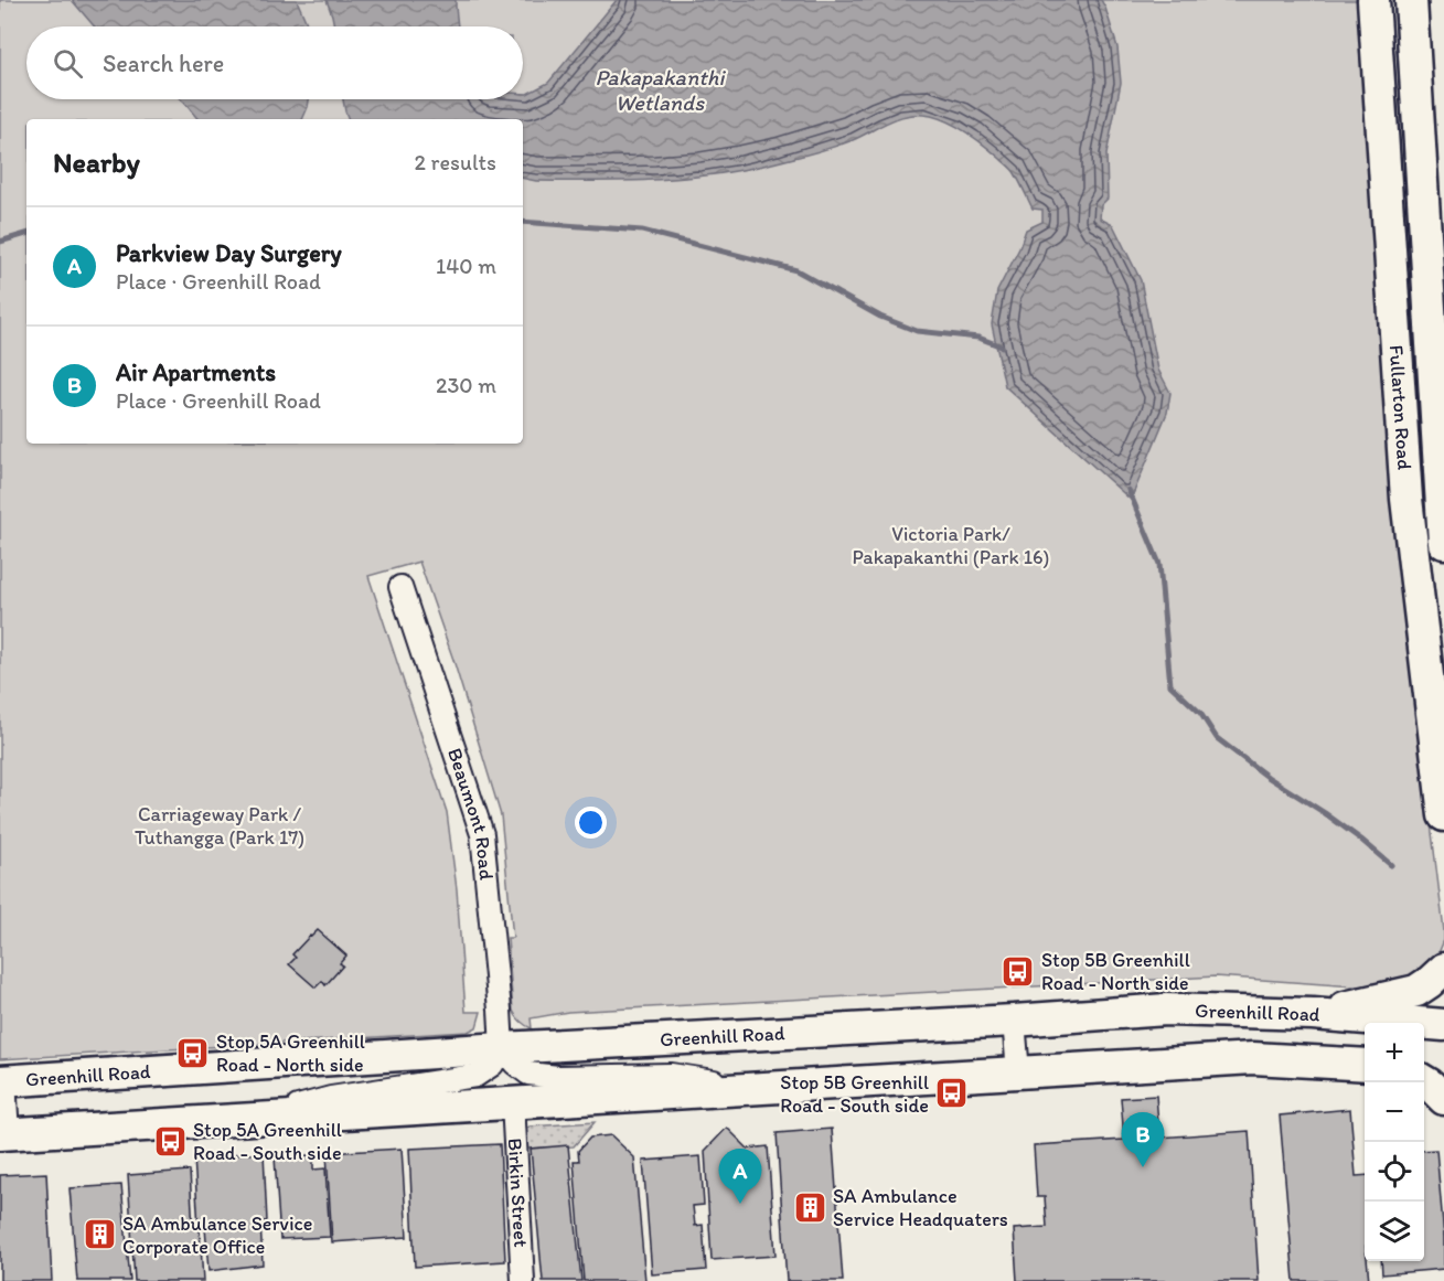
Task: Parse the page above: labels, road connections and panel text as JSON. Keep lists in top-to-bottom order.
{
  "streets": {
    "highway": ["Fullarton Road", "Greenhill Road"],
    "street": ["Beaumont Road", "Birkin Street"]
  },
  "crossings": [
    ["Beaumont Road", "Greenhill Road"]
  ],
  "water": ["Pakapakanthi Wetlands"],
  "parks": ["Victoria Park/ Pakapakanthi (Park 16)", "Carriageway Park / Tuthangga (Park 17)"],
  "places": {
    "bus stop": [
      "Stop 5B Greenhill Road - North side",
      "Stop 5A Greenhill Road - North side",
      "Stop 5B Greenhill Road - South side",
      "Stop 5A Greenhill Road - South side"
    ],
    "building": ["SA Ambulance Service Headquaters", "SA Ambulance Service Corporate Office"]
  },
  "page": {
    "search": "Search here",
    "heading": ["Nearby", "2 results"],
    "list": [
      {
        "mark": "A",
        "name": "Parkview Day Surgery",
        "note": "Place · Greenhill Road",
        "value": "140 m"
      },
      {
        "mark": "B",
        "name": "Air Apartments",
        "note": "Place · Greenhill Road",
        "value": "230 m"
      }
    ],
    "map_buttons": ["+", "−"],
    "pins": ["B", "A"]
  }
}
